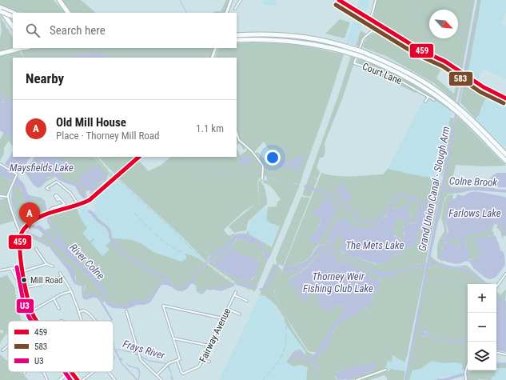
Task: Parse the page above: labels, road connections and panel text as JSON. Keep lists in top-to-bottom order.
{
  "streets": {
    "street": ["Court Lane", "Fairway Avenue"]
  },
  "water": [
    "Maysfields Lake",
    "Colne Brook",
    "Grand Union Canal - Slough Arm",
    "Farlows Lake",
    "The Mets Lake",
    "River Colne",
    "Thorney Weir Fishing Club Lake",
    "Frays River"
  ],
  "places": ["Mill Road"],
  "lines": ["transit line 459", "transit line 583", "transit line U3"],
  "legend": ["459", "583", "U3"],
  "north": "bottom right",
  "page": {
    "search": "Search here",
    "heading": "Nearby",
    "list": [
      {
        "mark": "A",
        "name": "Old Mill House",
        "note": "Place · Thorney Mill Road",
        "value": "1.1 km"
      }
    ],
    "pins": "A",
    "map_buttons": ["+", "−"]
  }
}
